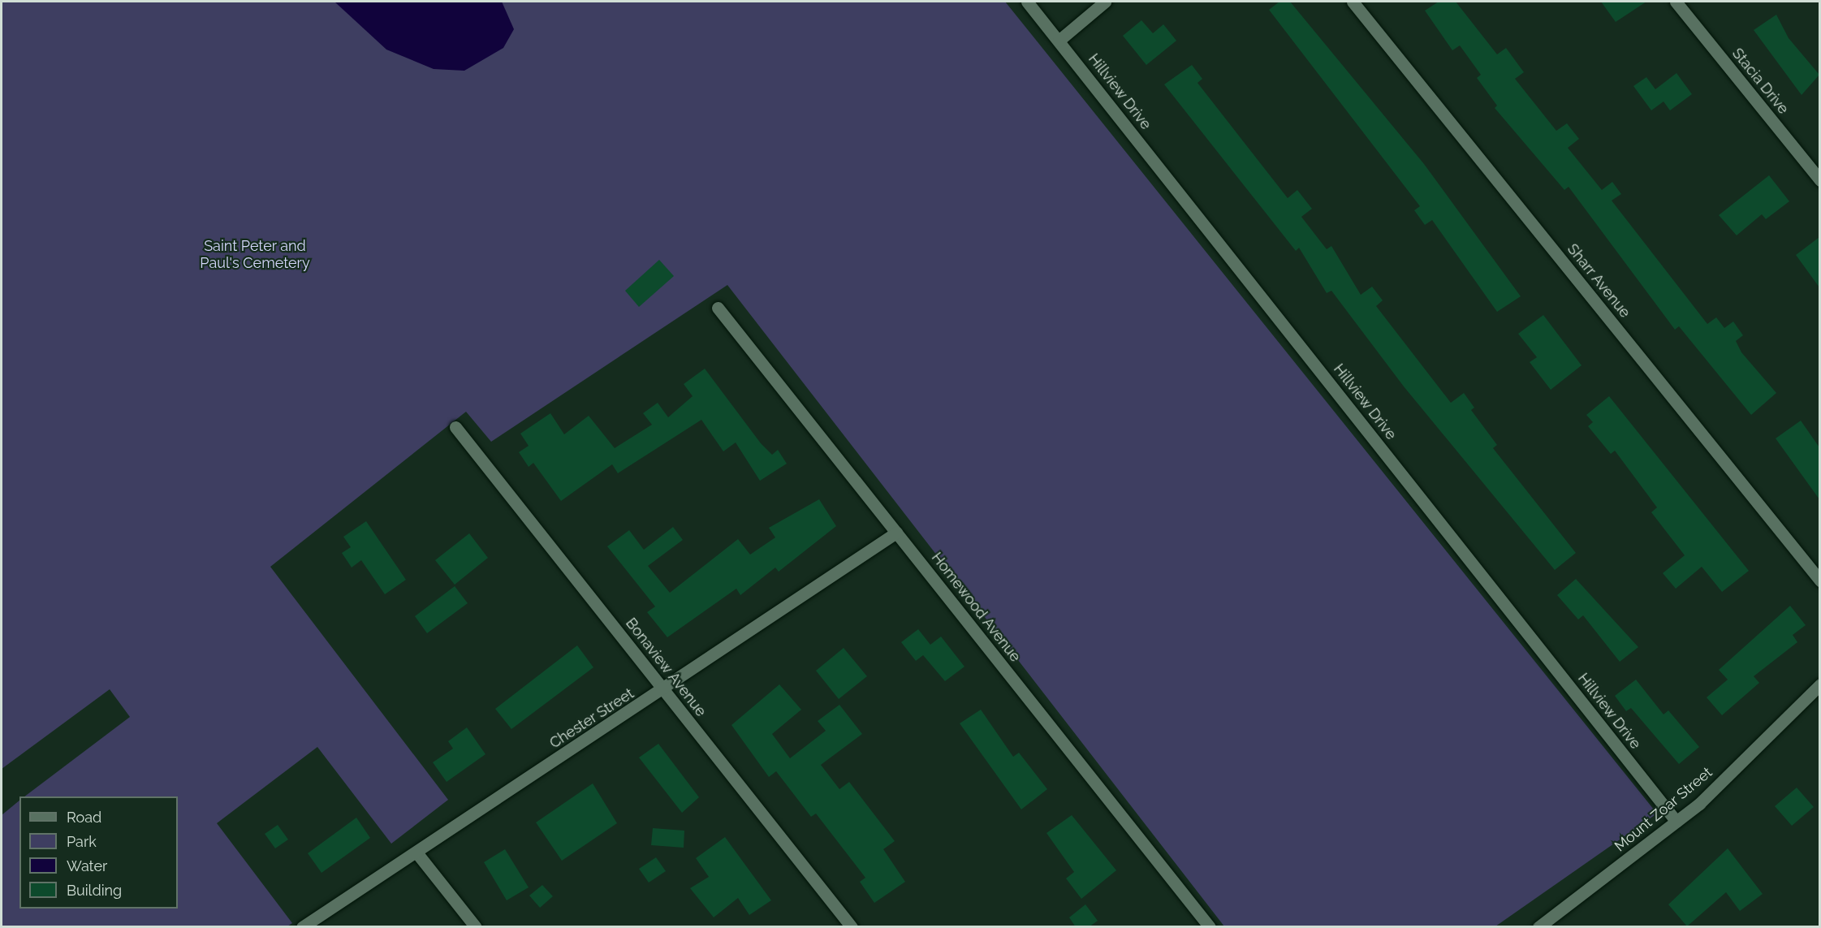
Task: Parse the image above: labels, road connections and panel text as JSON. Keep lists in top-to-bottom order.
{
  "streets": {
    "street": [
      "Stacia Drive",
      "Hillview Drive",
      "Sharr Avenue",
      "Homewood Avenue",
      "Bonaview Avenue",
      "Chester Street",
      "Mount Zoar Street"
    ]
  },
  "crossings": [
    ["Hillview Drive", "Mount Zoar Street"],
    ["Homewood Avenue", "Chester Street"],
    ["Bonaview Avenue", "Chester Street"]
  ],
  "parks": ["Saint Peter and Paul's Cemetery"],
  "legend": [
    "Road",
    "Park",
    "Water",
    "Building"
  ]
}
